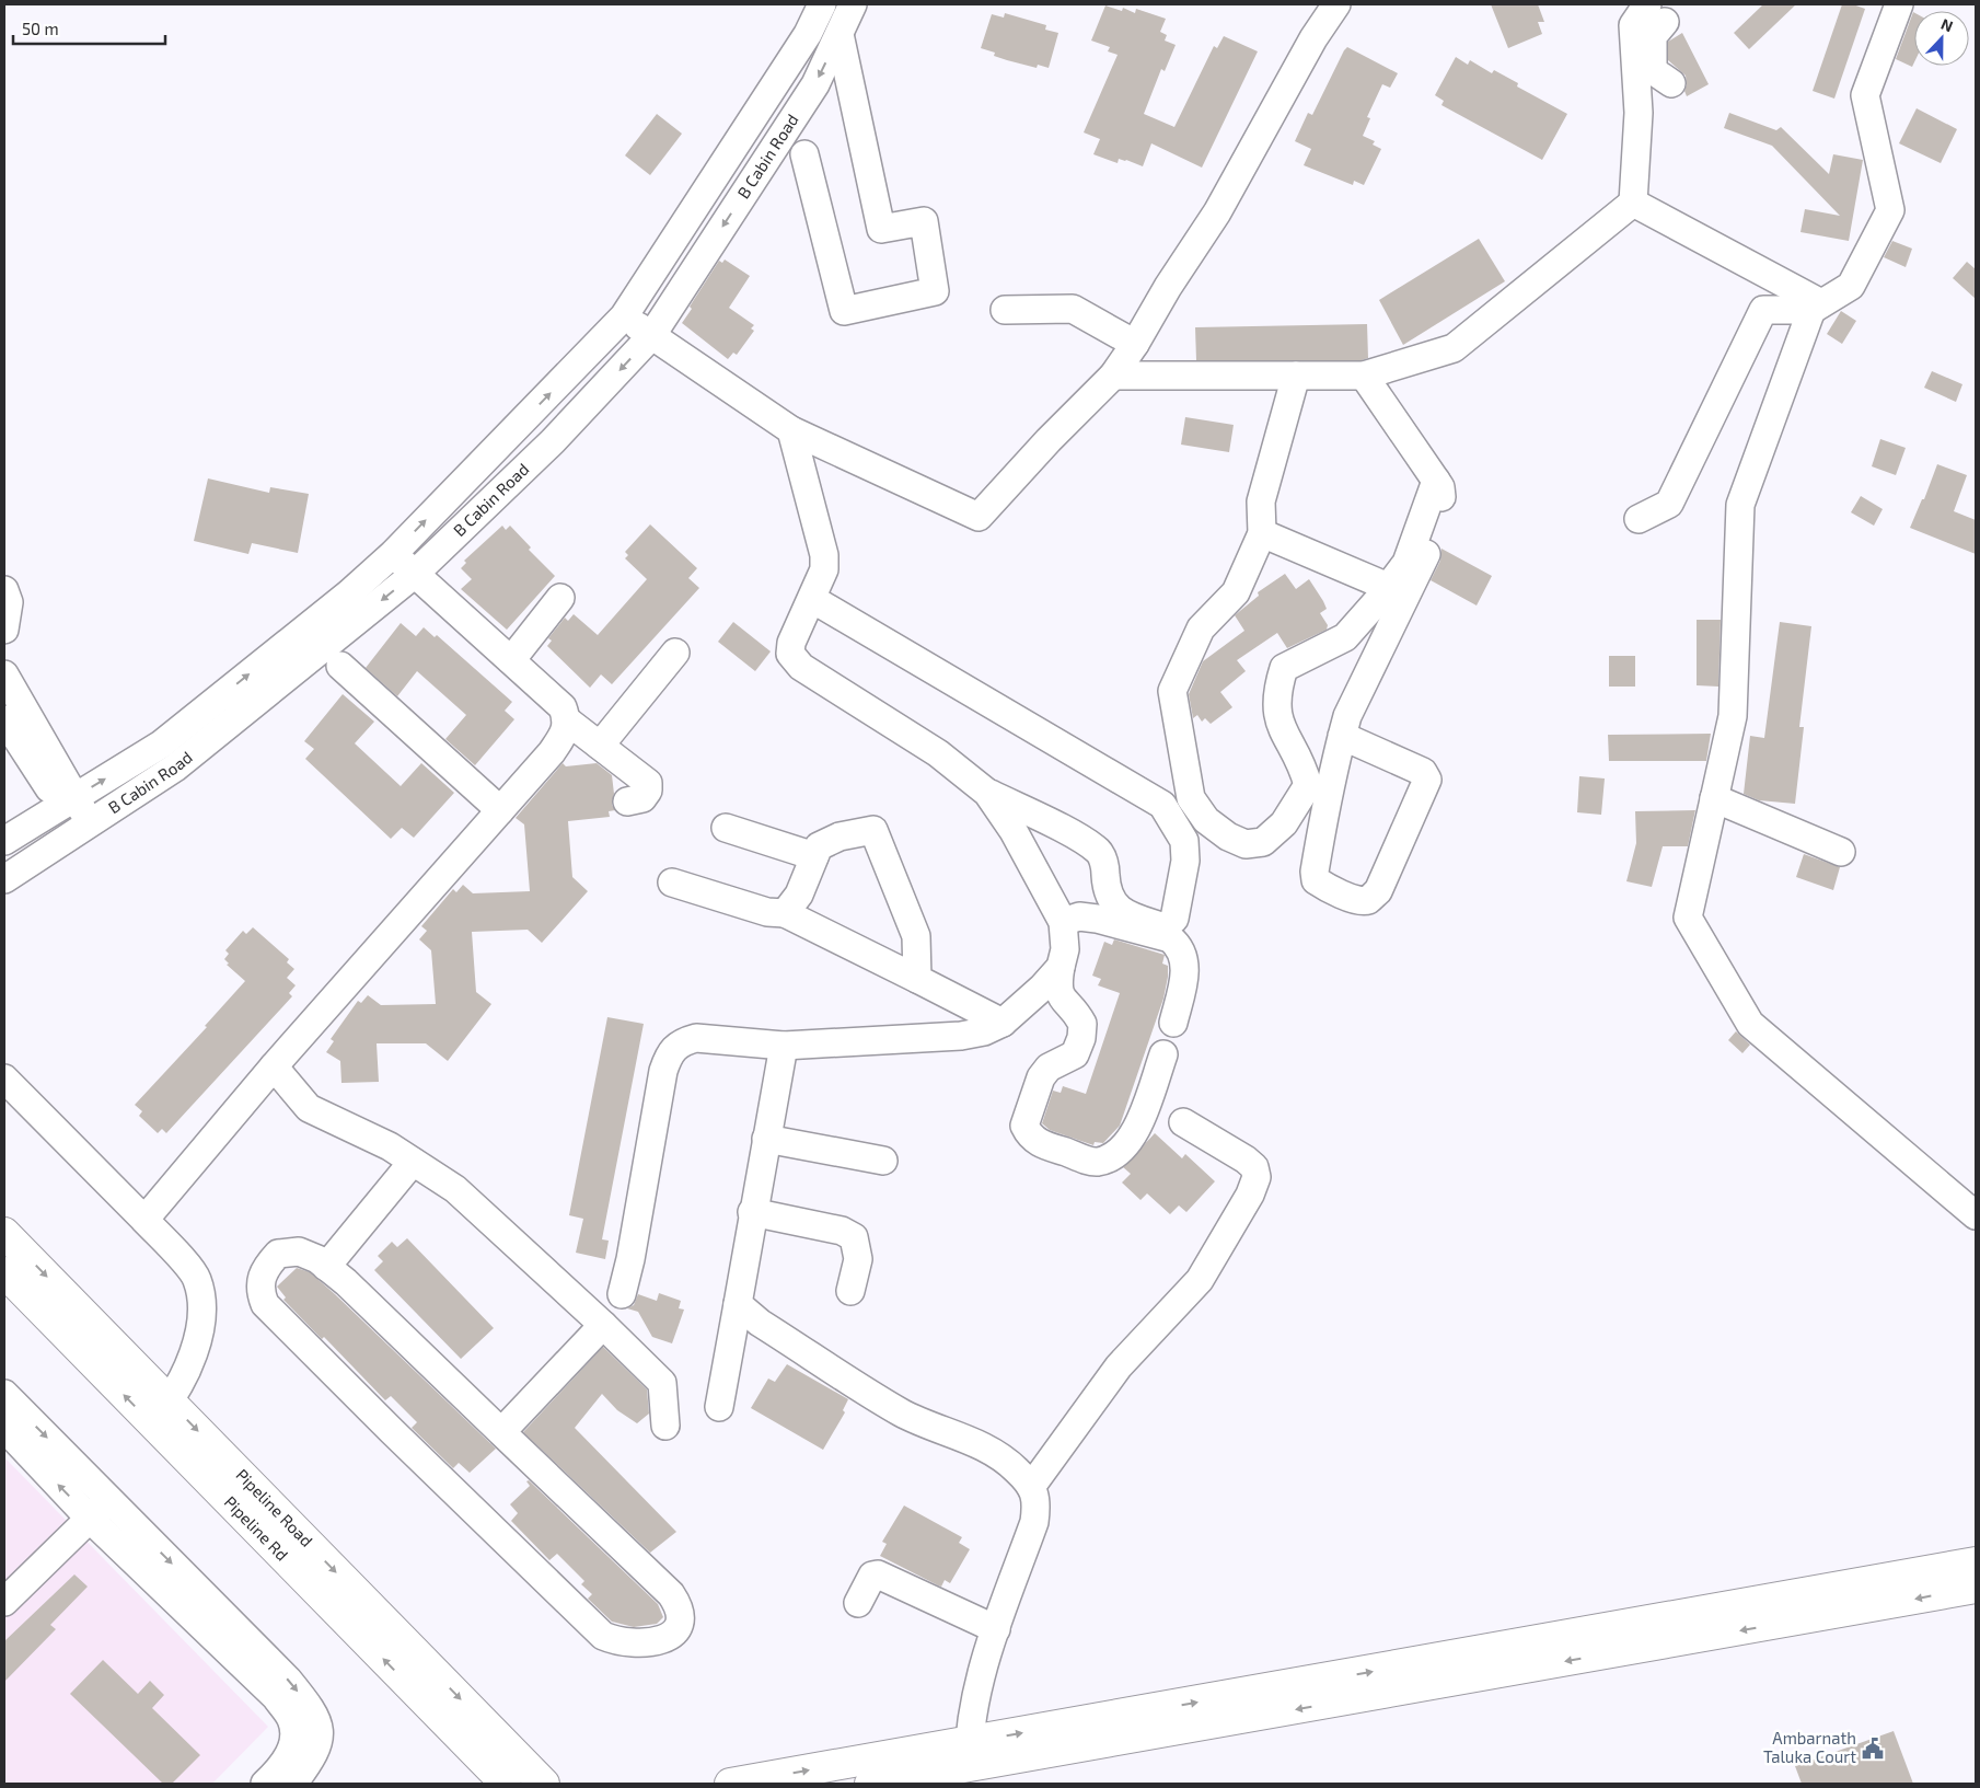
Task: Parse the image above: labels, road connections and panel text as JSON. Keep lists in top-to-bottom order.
{
  "streets": {
    "main road": ["Pipeline Road", "Pipeline Rd"],
    "street": ["B Cabin Road"]
  },
  "crossings": [
    ["Pipeline Road", "Pipeline Rd"]
  ],
  "one_way": ["Pipeline Road", "Pipeline Rd"],
  "places": {
    "public building": ["Ambarnath Taluka Court"]
  },
  "scale_bar": "50 m",
  "north": "top"
}
